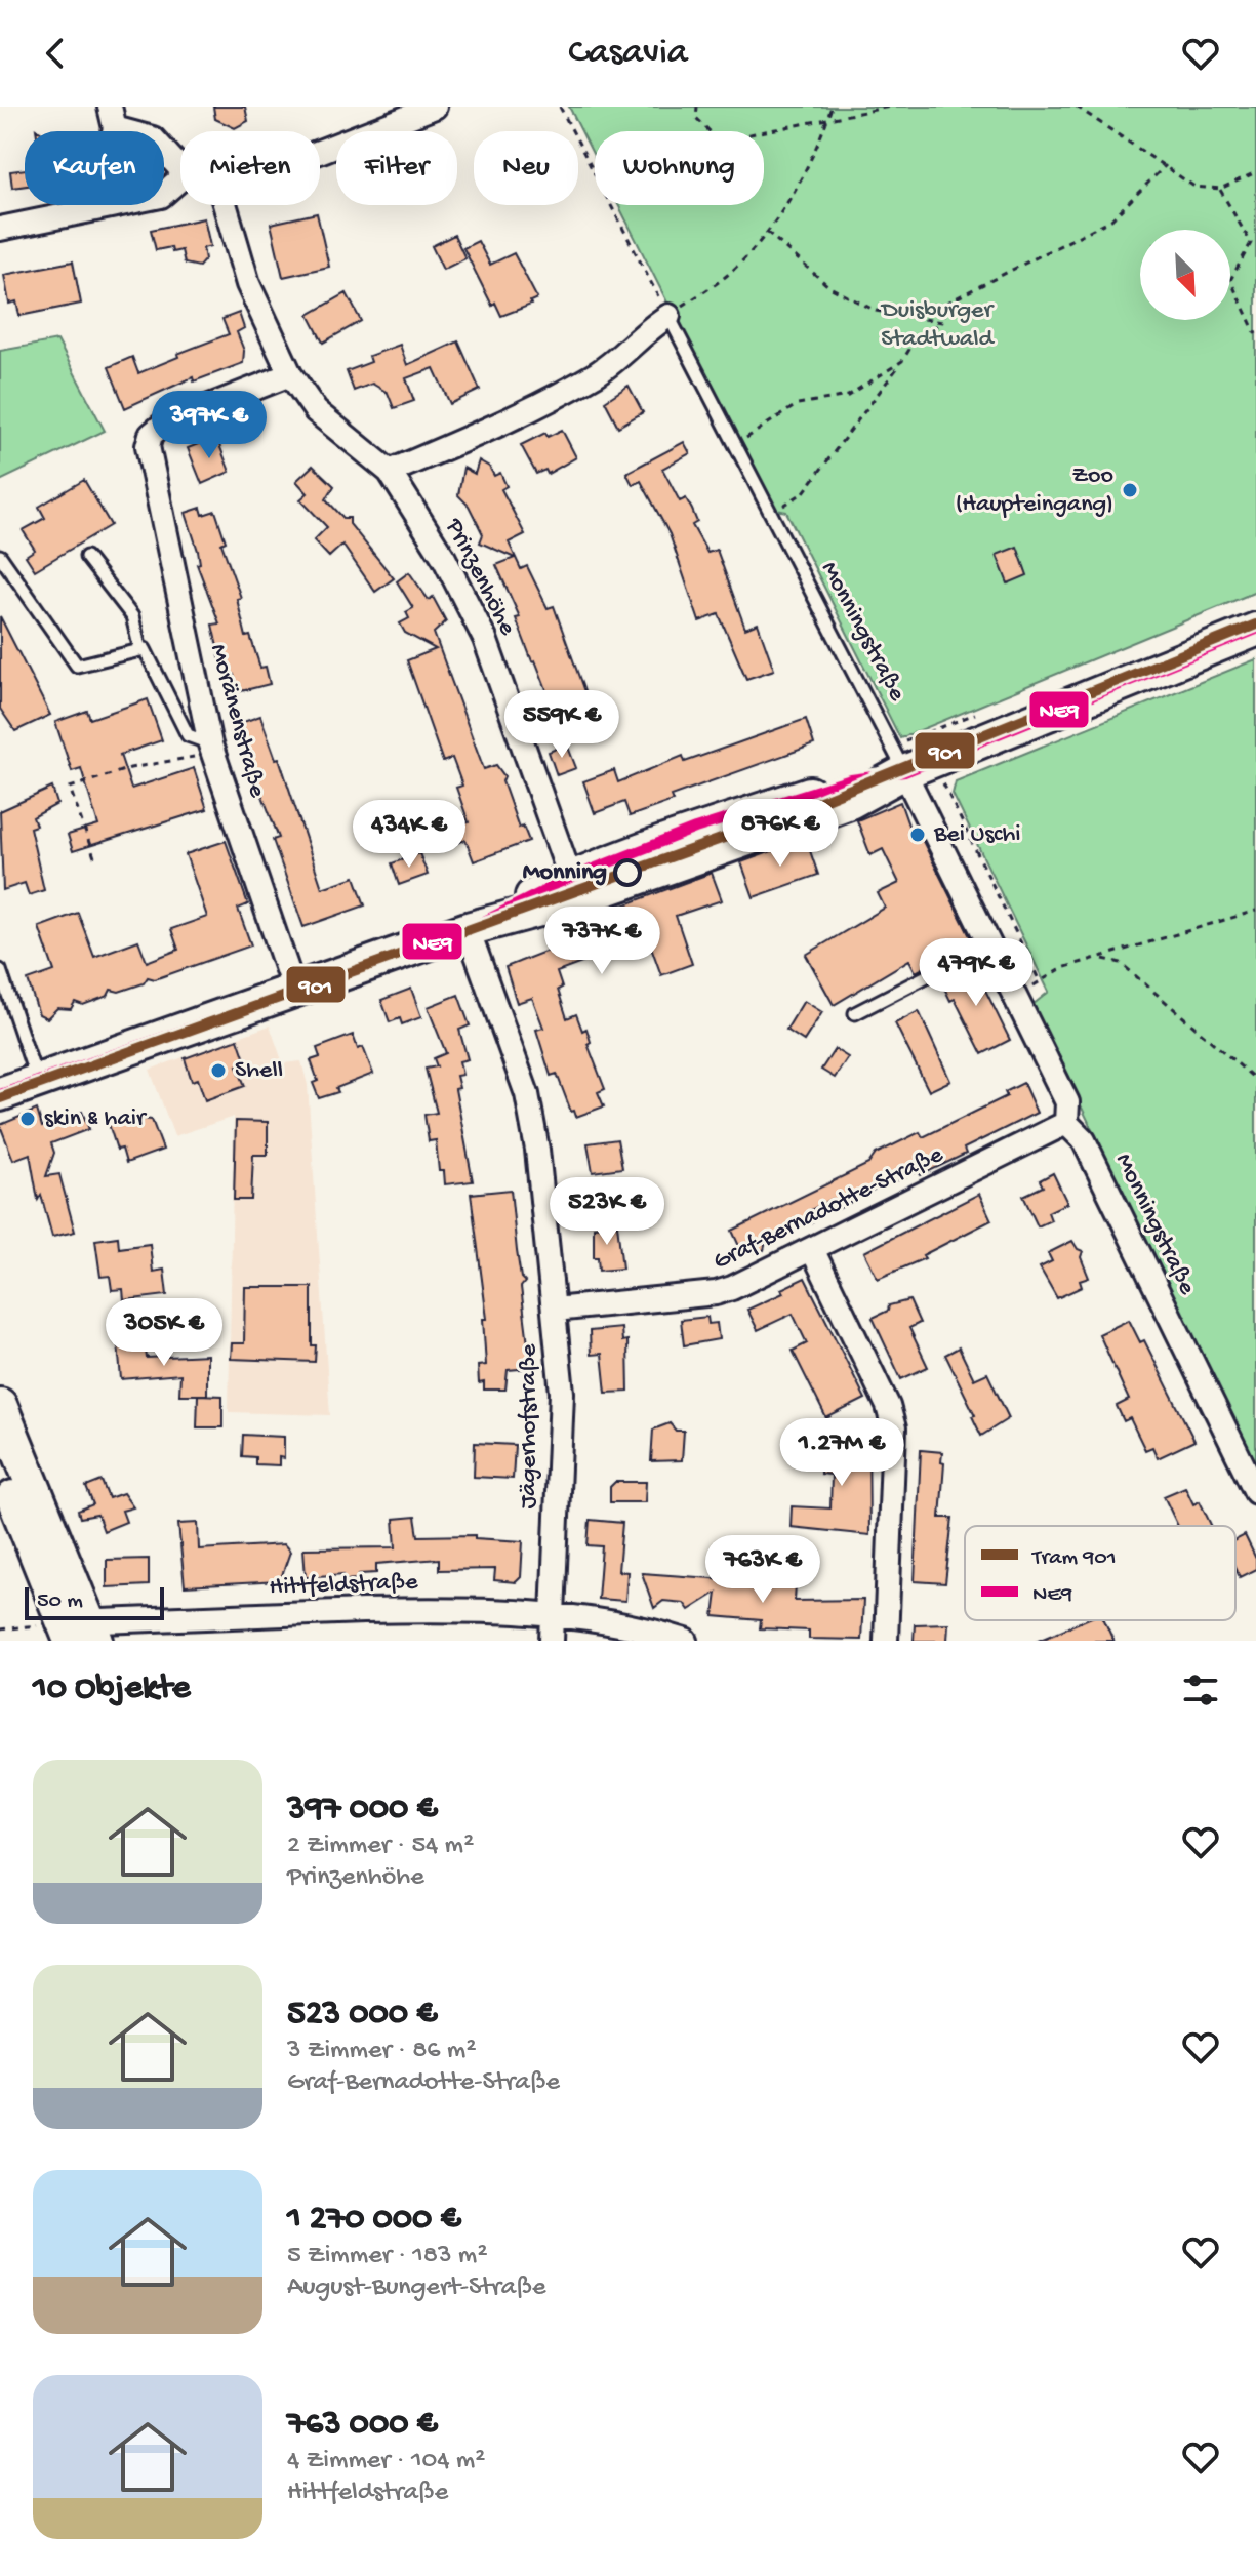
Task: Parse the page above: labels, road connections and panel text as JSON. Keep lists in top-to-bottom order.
{
  "streets": {
    "street": [
      "Prinzenhöhe",
      "Monningstraße",
      "Moränenstraße",
      "Graf-Bernadotte-Straße",
      "Jägerhofstraße",
      "Hittfeldstraße"
    ]
  },
  "crossings": [
    ["Prinzenhöhe", "Moränenstraße"],
    ["Monningstraße", "Graf-Bernadotte-Straße"],
    ["Graf-Bernadotte-Straße", "Jägerhofstraße"],
    ["Jägerhofstraße", "Hittfeldstraße"]
  ],
  "parks": ["Duisburger Stadtwald"],
  "places": [
    "Zoo (Haupteingang)",
    "Bei Uschi",
    "Monning",
    "Shell",
    "skin & hair"
  ],
  "lines": ["tram line 901", "transit line NE9"],
  "legend": ["Tram 901", "NE9"],
  "scale_bar": "50 m",
  "north": "bottom right",
  "page": {
    "header": "Casavia",
    "chip": [
      "Kaufen",
      "Mieten",
      "Filter",
      "Neu",
      "Wohnung"
    ],
    "price": [
      "397K €",
      "559K €",
      "876K €",
      "434K €",
      "737K €",
      "479K €",
      "523K €",
      "305K €",
      "1.27M €",
      "763K €"
    ],
    "scale": "50 m",
    "heading": "10 Objekte",
    "list": [
      {
        "name": "397 000 €",
        "note": "2 Zimmer · 54 m² · Prinzenhöhe"
      },
      {
        "name": "523 000 €",
        "note": "3 Zimmer · 86 m² · Graf-Bernadotte-Straße"
      },
      {
        "name": "1 270 000 €",
        "note": "5 Zimmer · 183 m² · August-Bungert-Straße"
      },
      {
        "name": "763 000 €",
        "note": "4 Zimmer · 104 m² · Hittfeldstraße"
      }
    ]
  }
}
